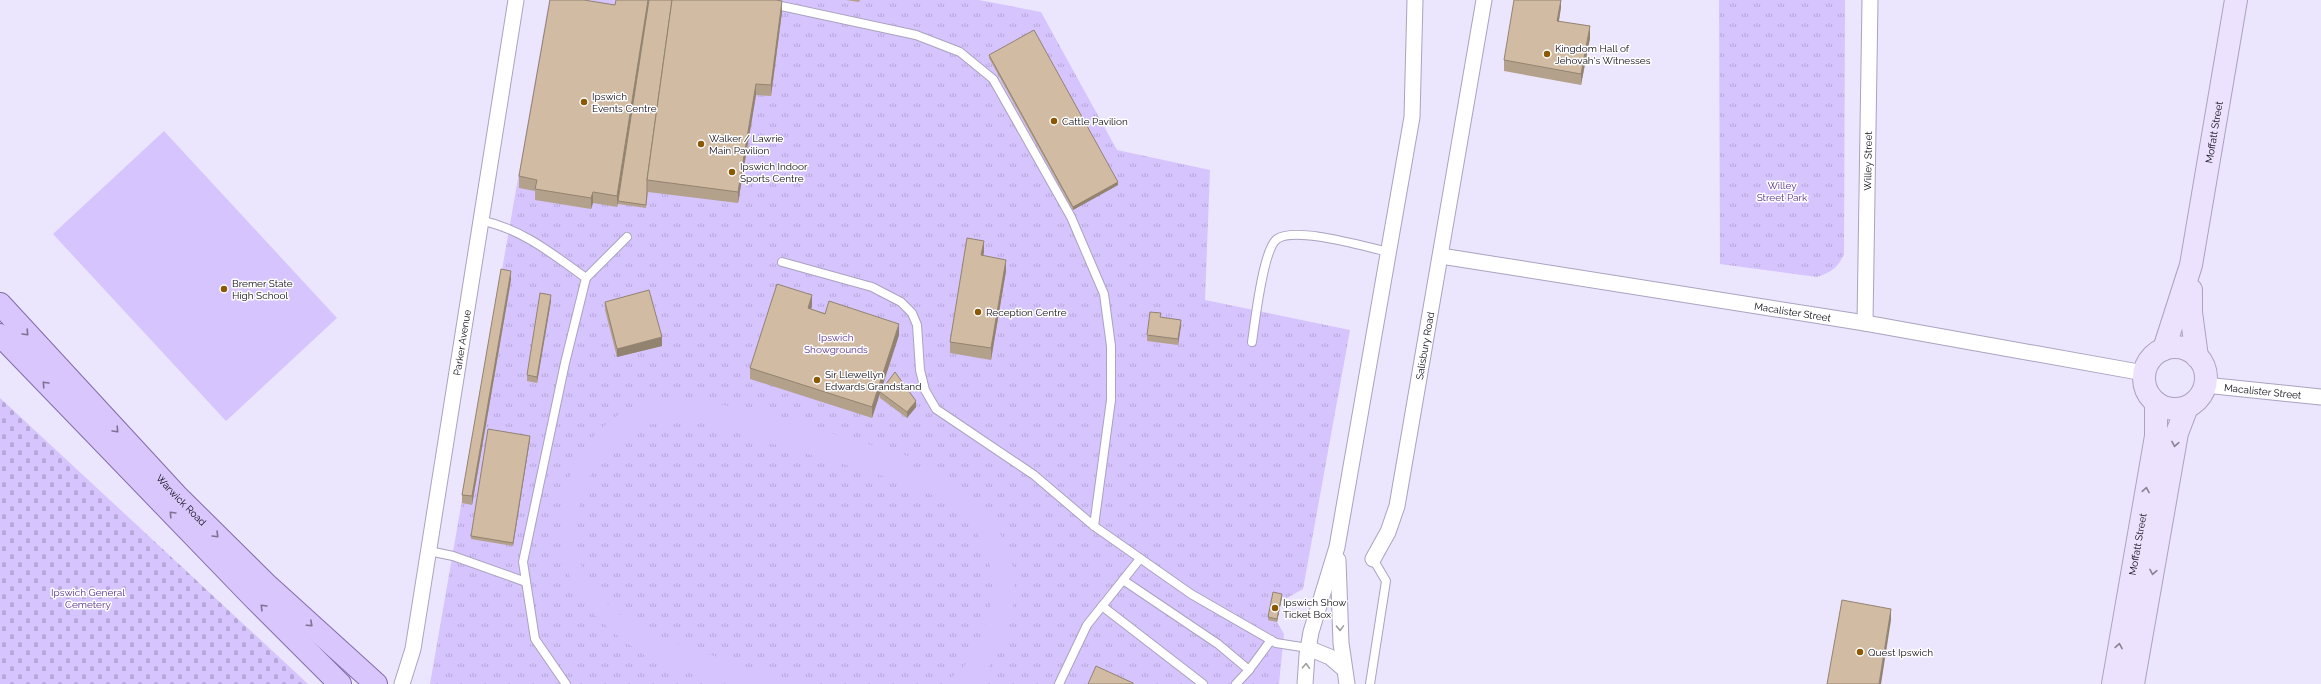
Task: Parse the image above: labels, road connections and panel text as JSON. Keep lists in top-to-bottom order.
{
  "streets": {
    "main road": ["Moffatt Street", "Warwick Road"],
    "street": [
      "Willey Street",
      "Macalister Street",
      "Parker Avenue",
      "Salisbury Road"
    ]
  },
  "crossings": [
    ["Moffatt Street", "Macalister Street"],
    ["Willey Street", "Macalister Street"],
    ["Macalister Street", "Salisbury Road"]
  ],
  "parks": ["Willey Street Park", "Ipswich Showgrounds", "Ipswich General Cemetery"],
  "places": [
    "Kingdom Hall of Jehovah's Witnesses",
    "Ipswich Events Centre",
    "Cattle Pavilion",
    "Walker / Lawrie Main Pavilion",
    "Ipswich Indoor Sports Centre",
    "Bremer State High School",
    "Reception Centre",
    "Sir Llewellyn Edwards Grandstand",
    "Ipswich Show Ticket Box",
    "Quest Ipswich"
  ]
}
